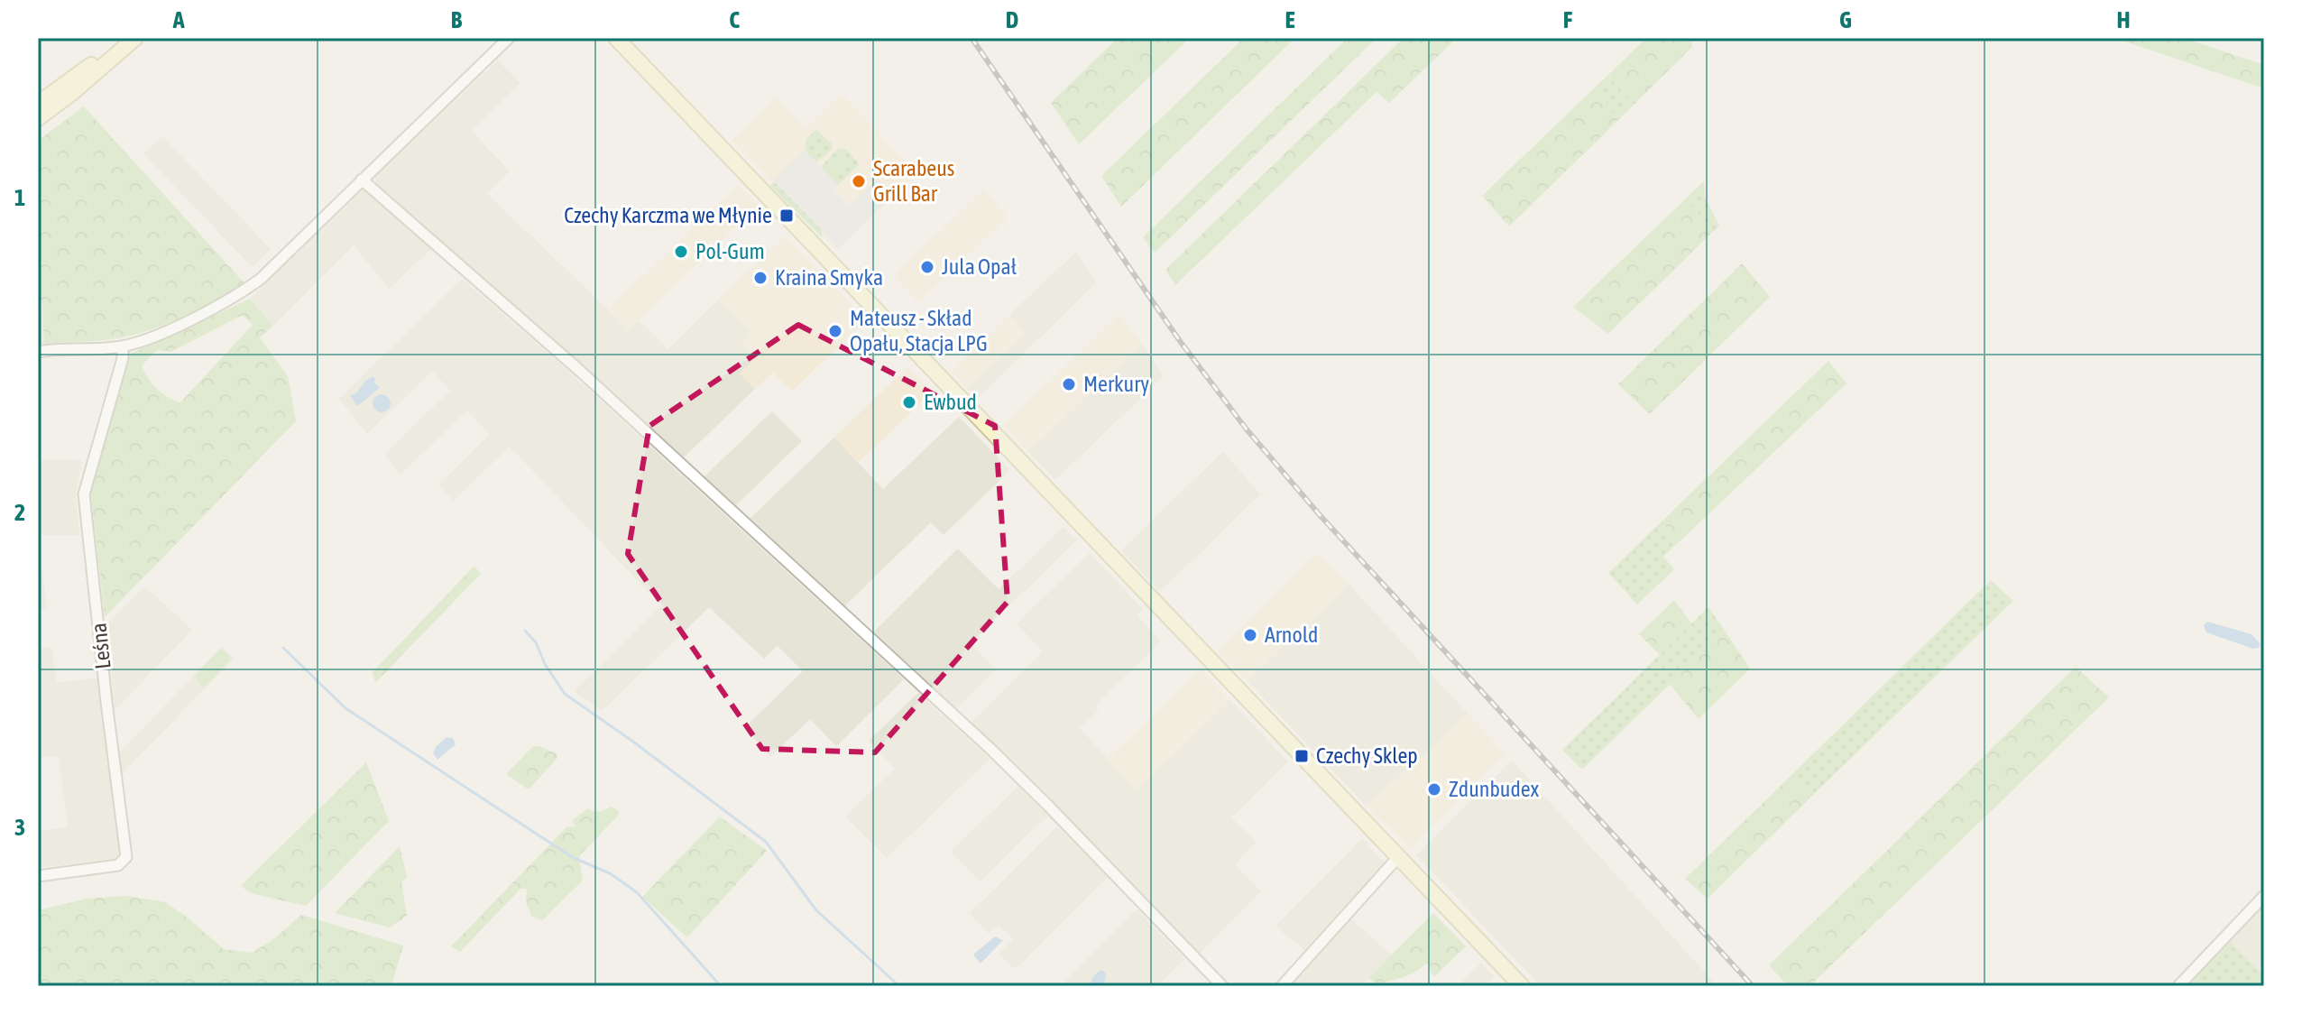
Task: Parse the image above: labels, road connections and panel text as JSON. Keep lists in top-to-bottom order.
{
  "streets": {
    "street": ["Leśna"]
  },
  "places": {
    "other": [
      "Scarabeus Grill Bar",
      "Pol-Gum",
      "Jula Opał",
      "Kraina Smyka",
      "Mateusz - Skład Opału, Stacja LPG",
      "Merkury",
      "Ewbud",
      "Arnold",
      "Zdunbudex"
    ],
    "transit": ["Czechy Karczma we Młynie", "Czechy Sklep"]
  },
  "grid": {
    "columns": [
      "A",
      "B",
      "C",
      "D",
      "E",
      "F",
      "G",
      "H"
    ],
    "rows": ["1", "2", "3"]
  }
}
